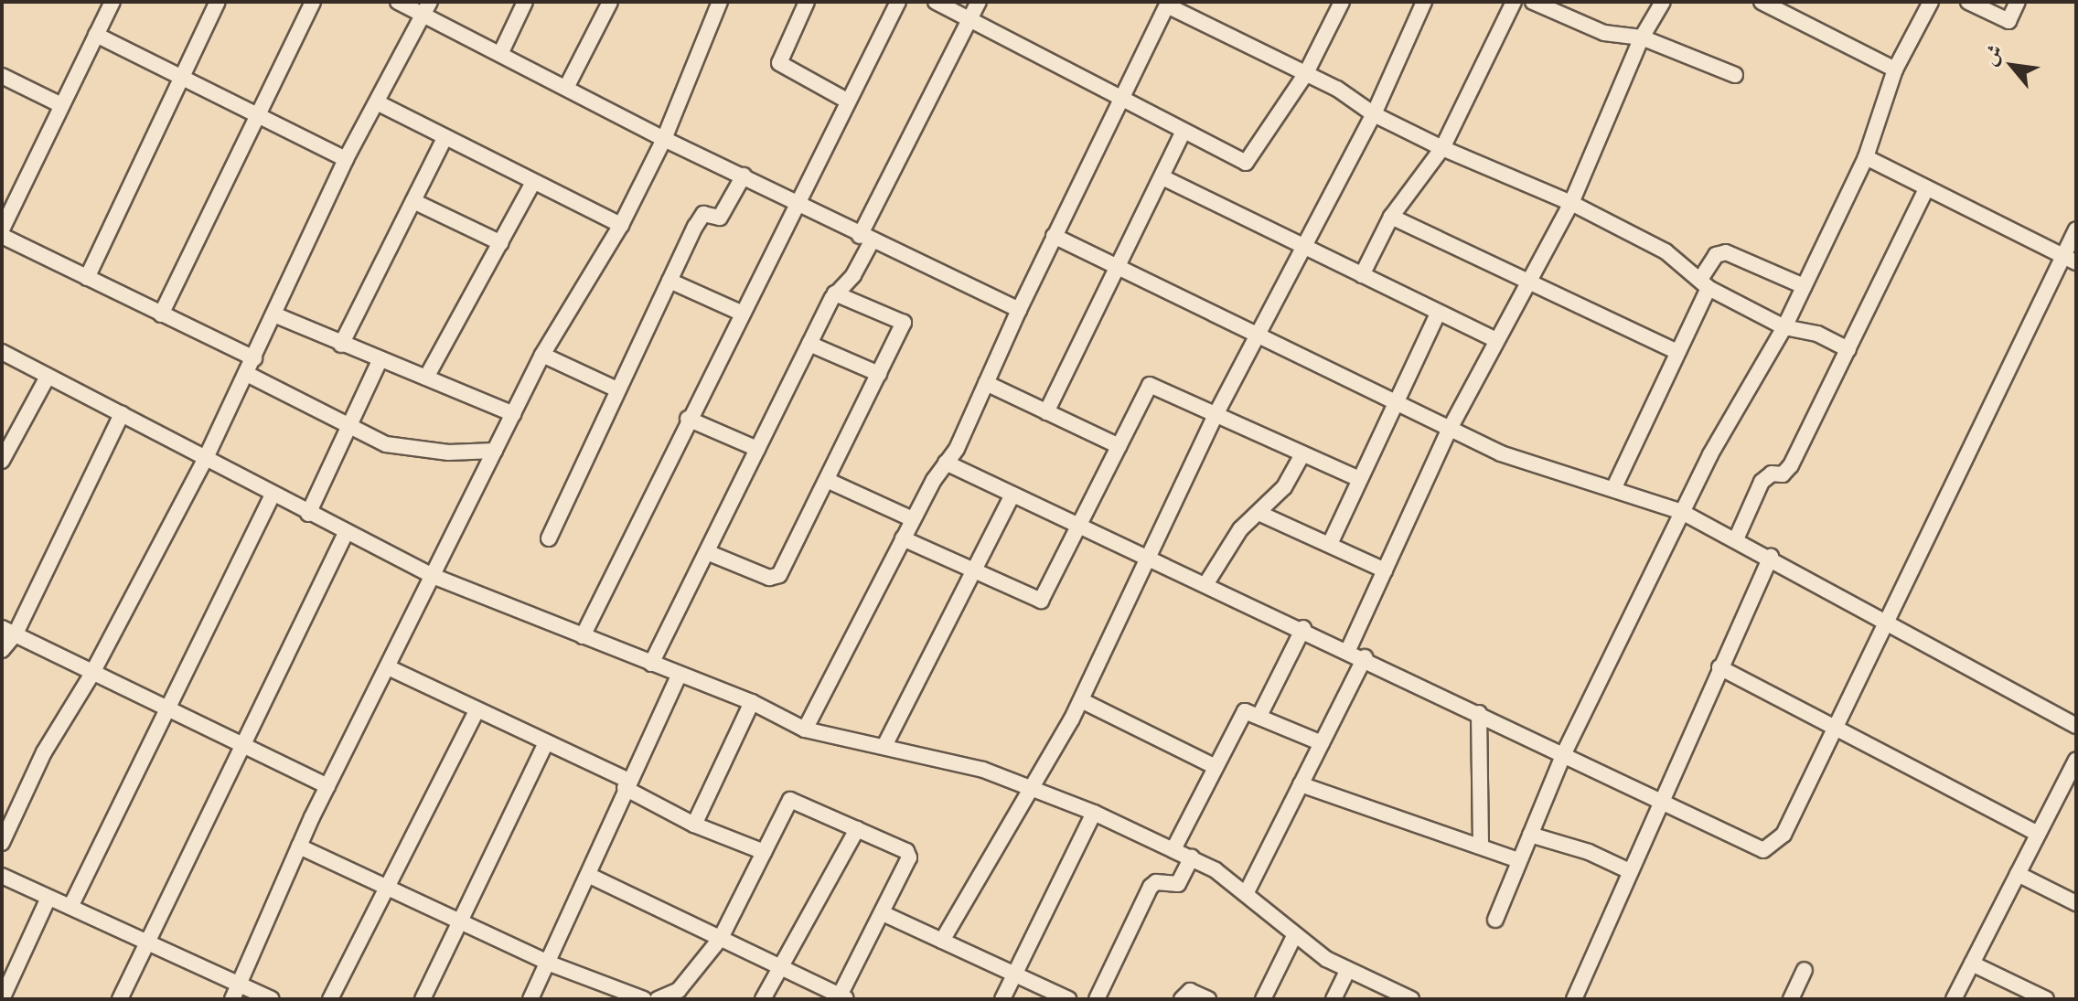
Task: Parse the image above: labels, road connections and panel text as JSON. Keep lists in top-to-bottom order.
{
  "north": "top left"
}
